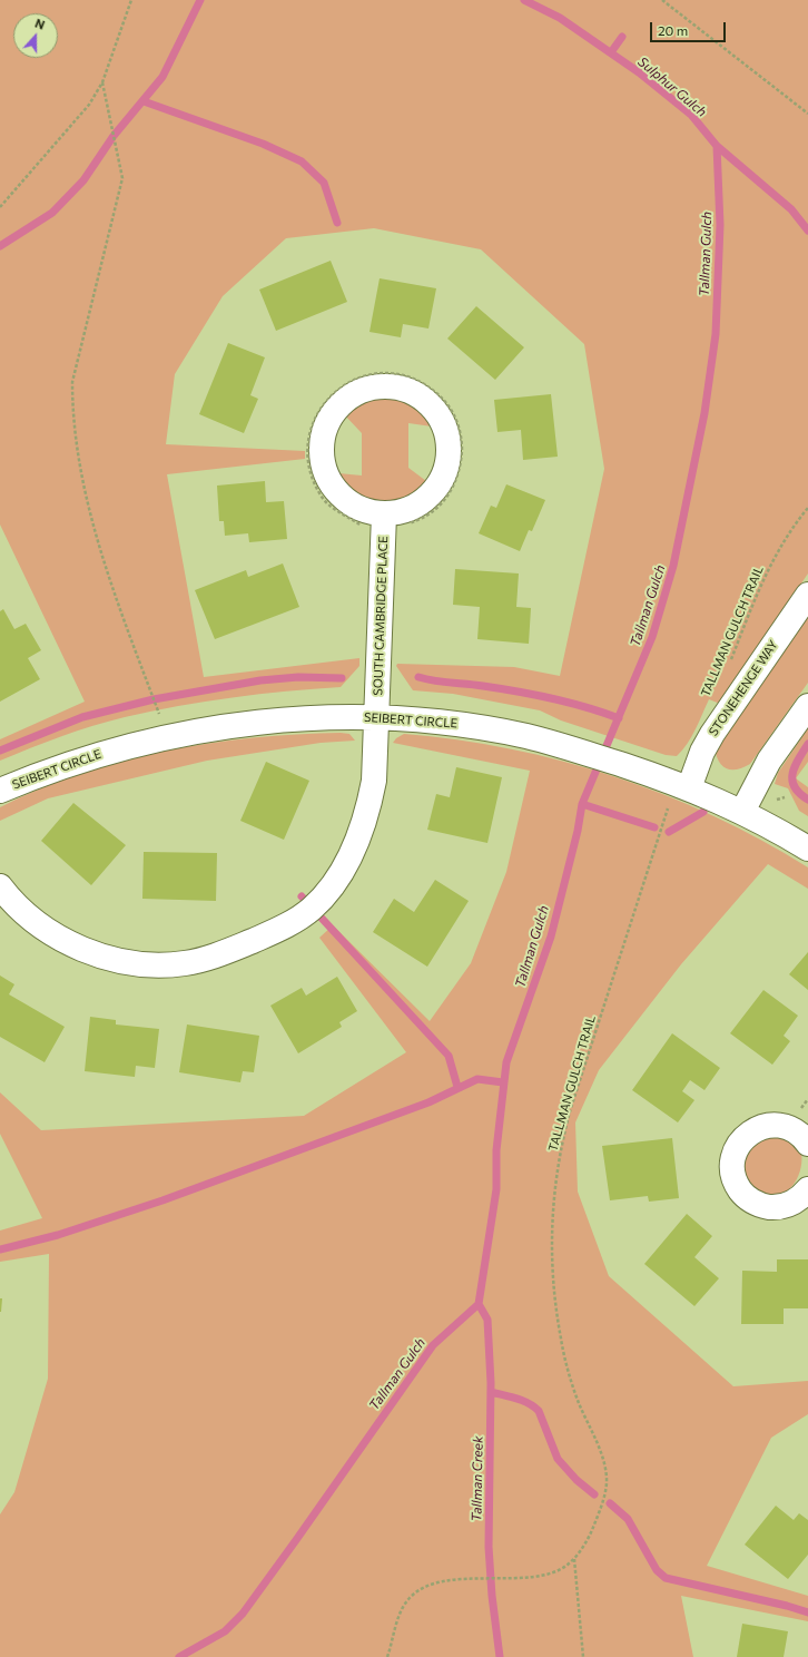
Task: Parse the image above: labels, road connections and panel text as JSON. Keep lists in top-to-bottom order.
{
  "streets": {
    "street": ["SOUTH CAMBRIDGE PLACE", "STONEHENGE WAY", "SEIBERT CIRCLE"],
    "path": ["TALLMAN GULCH TRAIL"]
  },
  "crossings": [
    ["SOUTH CAMBRIDGE PLACE", "SEIBERT CIRCLE"],
    ["STONEHENGE WAY", "SEIBERT CIRCLE"]
  ],
  "water": ["Sulphur Gulch", "Tallman Gulch", "Tallman Creek"],
  "scale_bar": "20 m",
  "north": "top"
}
